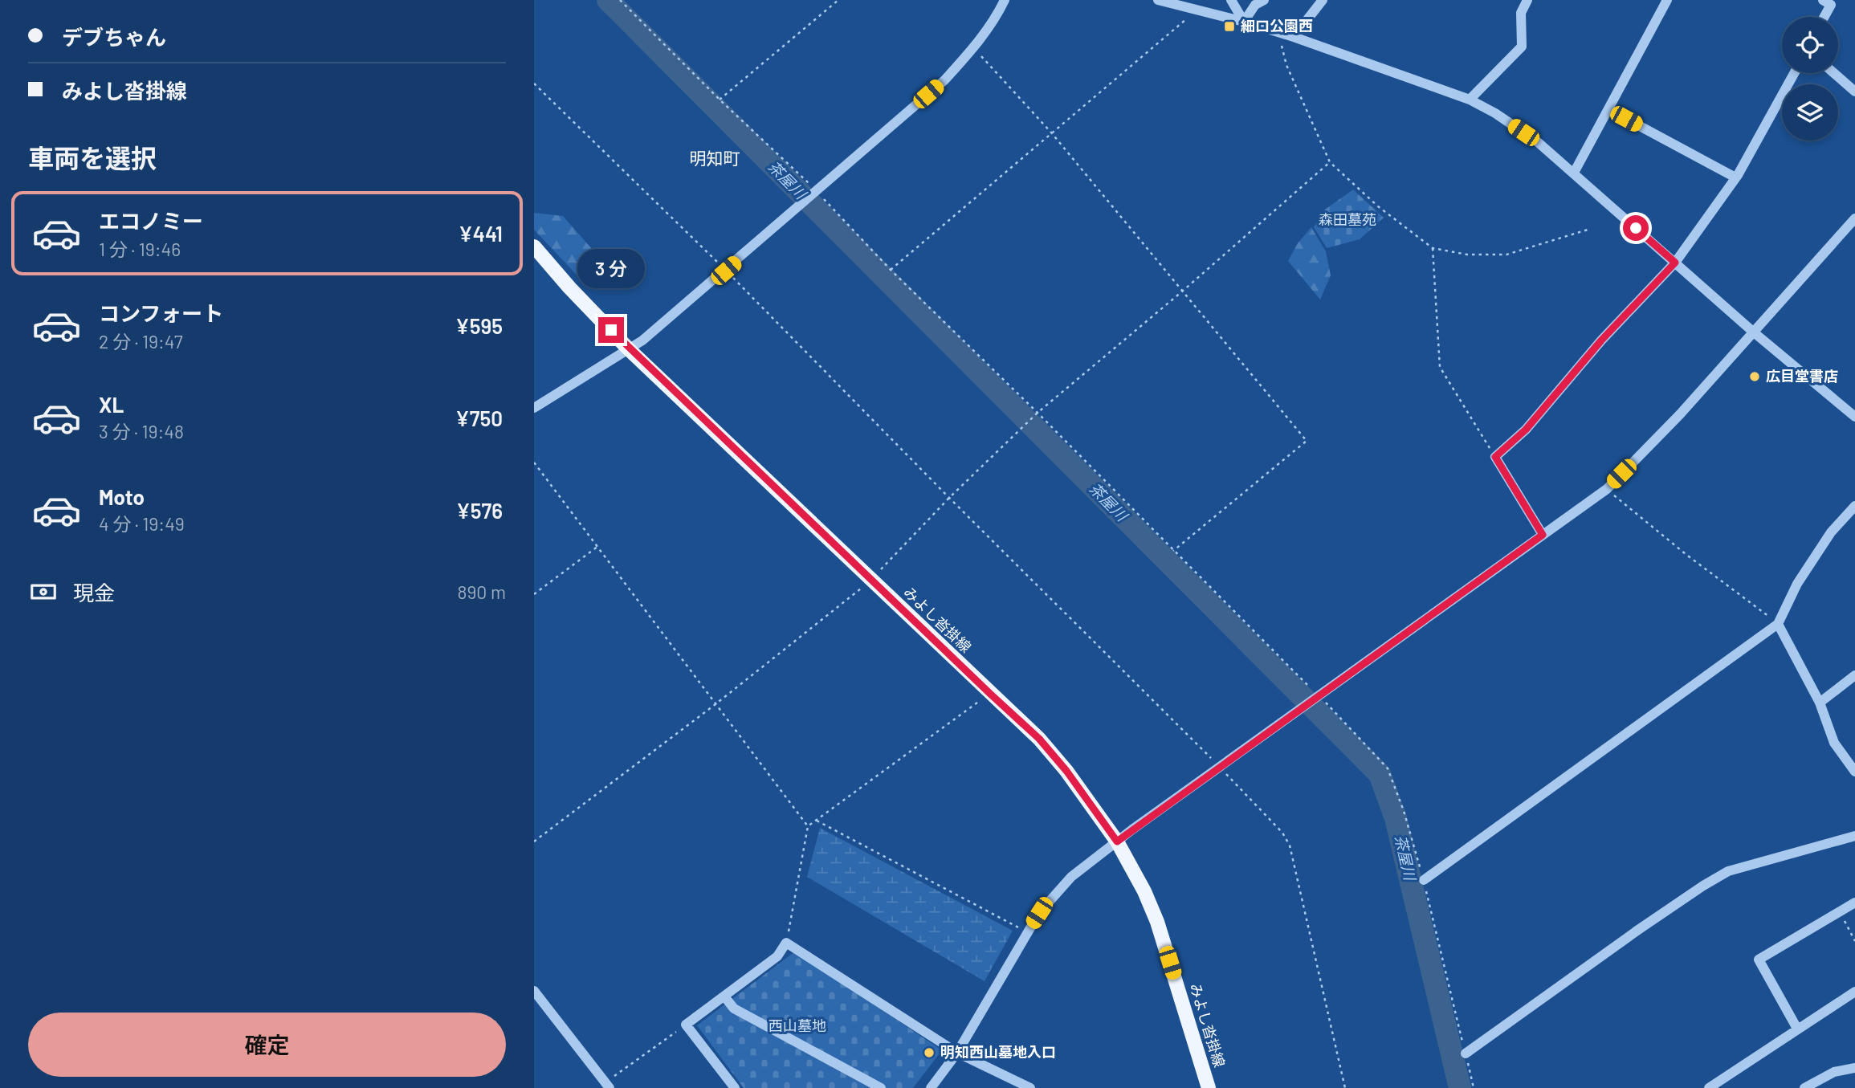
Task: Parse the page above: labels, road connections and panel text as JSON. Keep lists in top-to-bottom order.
{
  "streets": {
    "main road": ["みよし沓掛線"]
  },
  "districts": ["明知町"],
  "water": ["茶屋川"],
  "parks": ["森田墓苑", "西山墓地"],
  "places": {
    "transit": ["細口公園西"],
    "other": ["広目堂書店", "明知西山墓地入口"]
  },
  "page": {
    "banner": ["デブちゃん", "みよし沓掛線"],
    "heading": "車両を選択",
    "list": [
      {
        "name": "エコノミー",
        "note": "1 分 · 19:46",
        "value": "¥441"
      },
      {
        "name": "コンフォート",
        "note": "2 分 · 19:47",
        "value": "¥595"
      },
      {
        "name": "XL",
        "note": "3 分 · 19:48",
        "value": "¥750"
      },
      {
        "name": "Moto",
        "note": "4 分 · 19:49",
        "value": "¥576"
      }
    ],
    "bubble": "3 分",
    "pay": ["現金", "890 m"],
    "buttons": "確定"
  }
}
